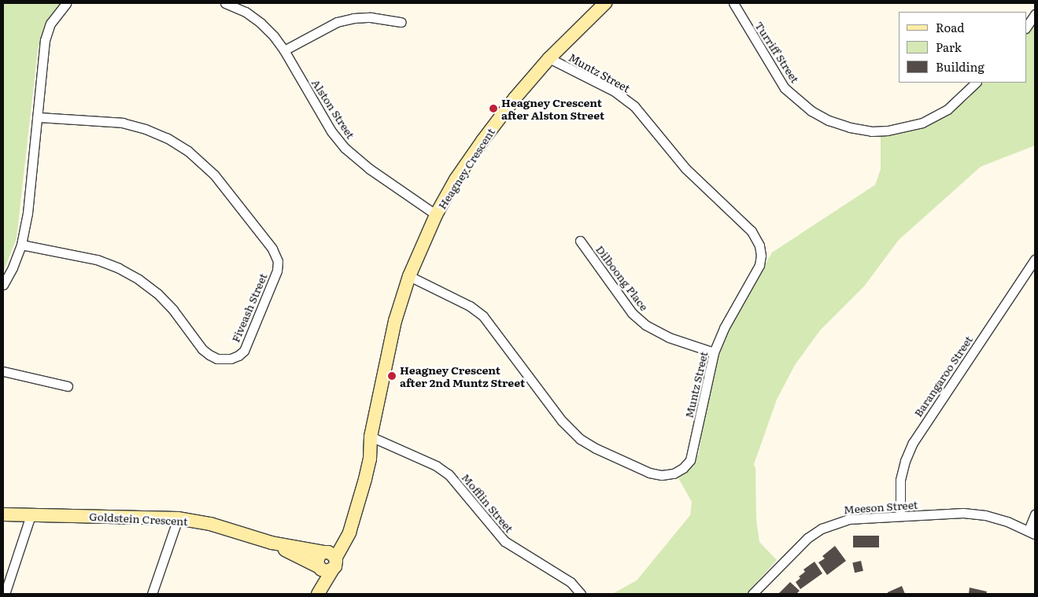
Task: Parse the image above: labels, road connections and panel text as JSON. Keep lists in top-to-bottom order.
{
  "streets": {
    "street": [
      "Turriff Street",
      "Muntz Street",
      "Alston Street",
      "Heagney Crescent",
      "Dilboong Place",
      "Fiveash Street",
      "Barangaroo Street",
      "Mofflin Street",
      "Meeson Street",
      "Goldstein Crescent"
    ]
  },
  "crossings": [
    ["Muntz Street", "Heagney Crescent"],
    ["Muntz Street", "Dilboong Place"],
    ["Alston Street", "Heagney Crescent"],
    ["Heagney Crescent", "Mofflin Street"],
    ["Heagney Crescent", "Goldstein Crescent"],
    ["Barangaroo Street", "Meeson Street"]
  ],
  "places": ["Heagney Crescent after Alston Street", "Heagney Crescent after 2nd Muntz Street"],
  "legend": ["Road", "Park", "Building"]
}
